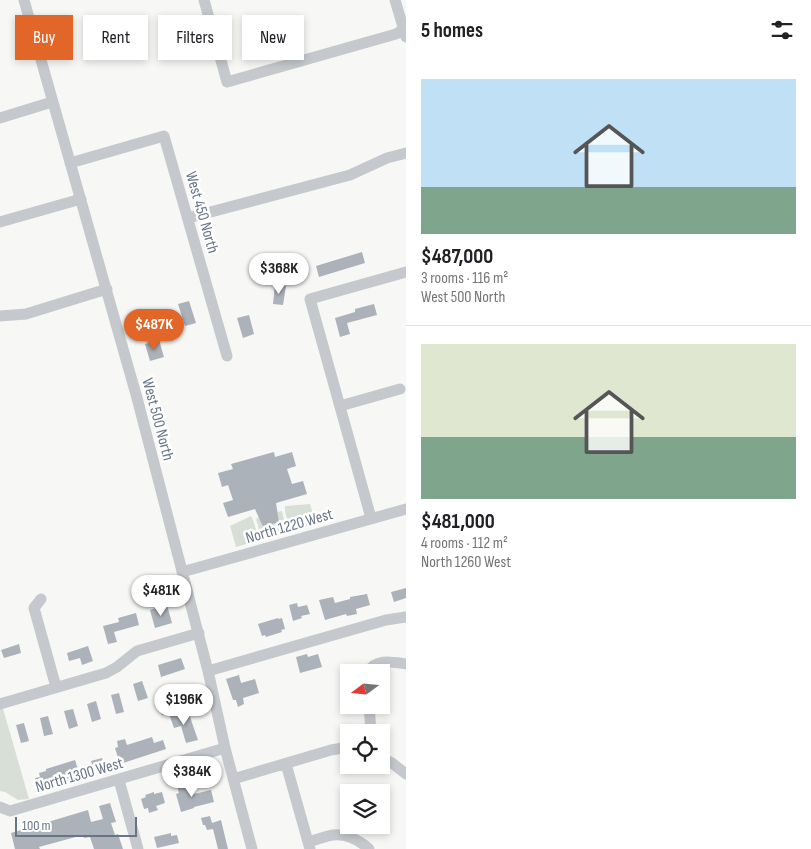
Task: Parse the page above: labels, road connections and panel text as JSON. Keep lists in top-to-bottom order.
{
  "streets": {
    "street": [
      "West 450 North",
      "West 500 North",
      "North 1220 West",
      "North 1300 West"
    ]
  },
  "crossings": [
    ["West 450 North", "West 500 North"],
    ["West 500 North", "North 1220 West"],
    ["West 500 North", "North 1300 West"]
  ],
  "scale_bar": "100 m",
  "north": "left",
  "page": {
    "heading": "5 homes",
    "chip": [
      "Buy",
      "Rent",
      "Filters",
      "New"
    ],
    "list": [
      {
        "name": "$487,000",
        "note": "3 rooms · 116 m² · West 500 North"
      },
      {
        "name": "$481,000",
        "note": "4 rooms · 112 m² · North 1260 West"
      }
    ],
    "price": [
      "$368K",
      "$487K",
      "$481K",
      "$196K",
      "$384K"
    ],
    "scale": "100 m"
  }
}
